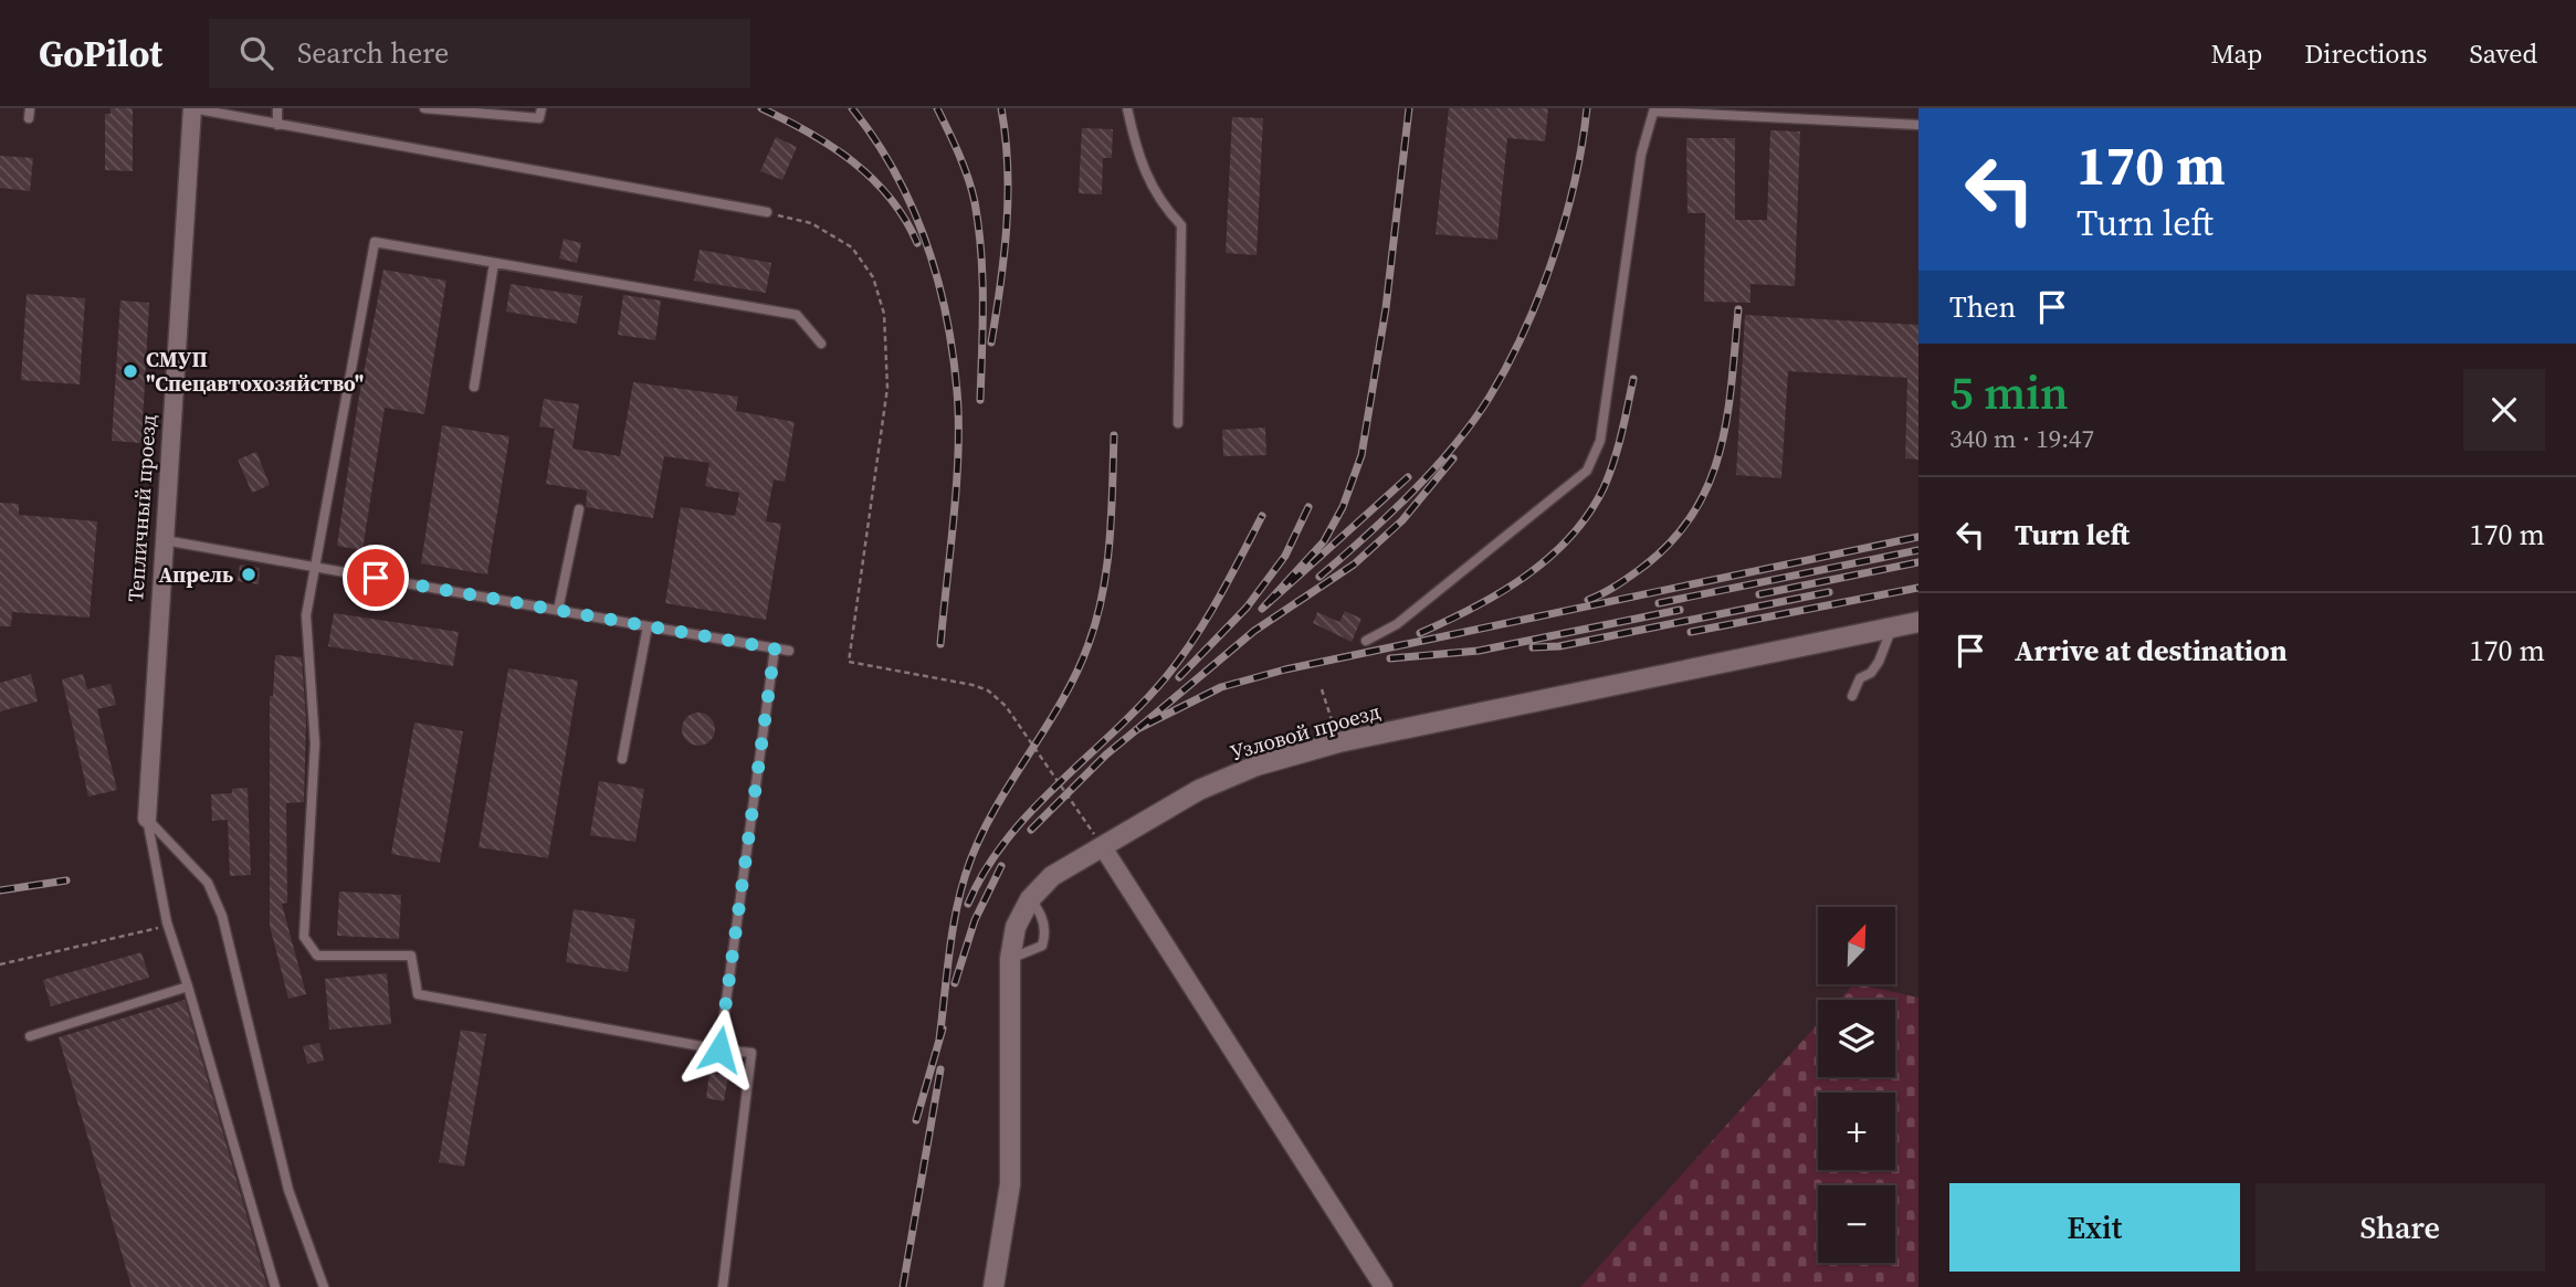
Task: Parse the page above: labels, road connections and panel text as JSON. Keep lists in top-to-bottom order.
{
  "streets": {
    "street": ["Тепличный проезд", "Узловой проезд"]
  },
  "places": ["СМУП \"Спецавтохозяйство\"", "Апрель"],
  "north": "top right",
  "page": {
    "header": "GoPilot",
    "search": "Search here",
    "nav": ["Map", "Directions", "Saved"],
    "turn": ["170 m", "Turn left"],
    "then": "Then",
    "heading": ["5 min", "340 m · 19:47"],
    "list": [
      {
        "name": "Turn left",
        "value": "170 m"
      },
      {
        "name": "Arrive at destination",
        "value": "170 m"
      }
    ],
    "map_buttons": ["+", "−"],
    "buttons": ["Exit", "Share"]
  }
}
